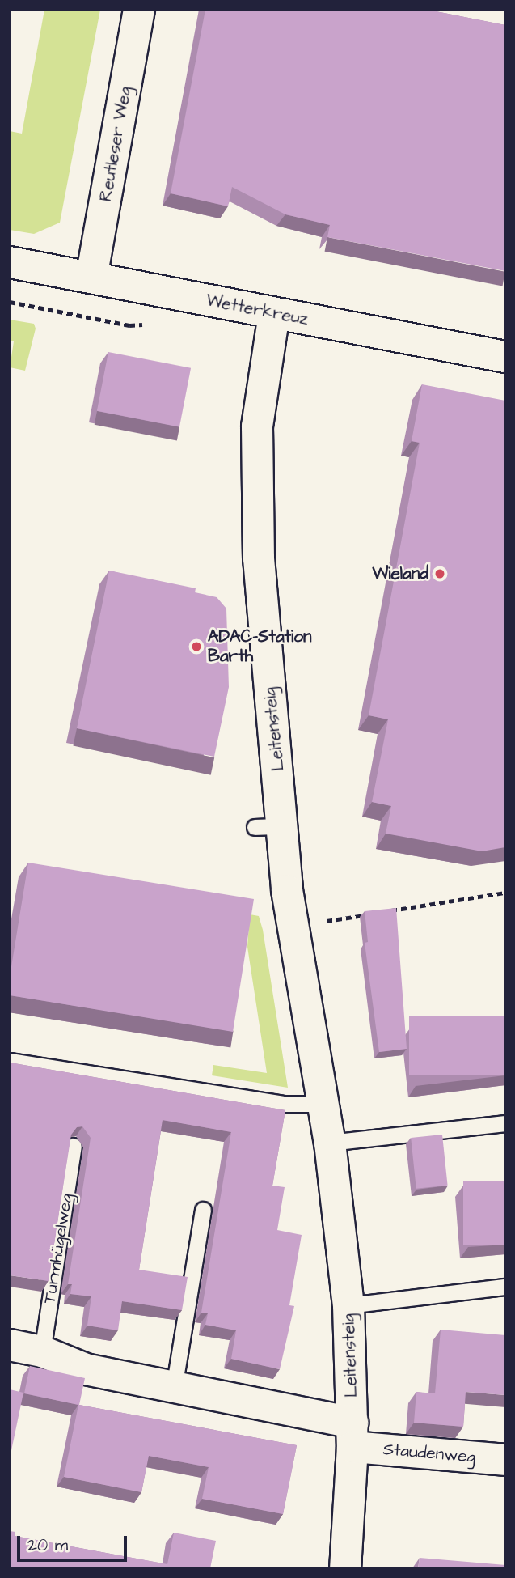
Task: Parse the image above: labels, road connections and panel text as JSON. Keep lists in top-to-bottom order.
{
  "streets": {
    "street": [
      "Reutleser Weg",
      "Wetterkreuz",
      "Leitensteig",
      "Staudenweg"
    ],
    "lane": ["Turmhügelweg"]
  },
  "crossings": [
    ["Reutleser Weg", "Wetterkreuz"],
    ["Wetterkreuz", "Leitensteig"],
    ["Leitensteig", "Staudenweg"]
  ],
  "places": ["Wieland", "ADAC-Station Barth"],
  "scale_bar": "20 m"
}
